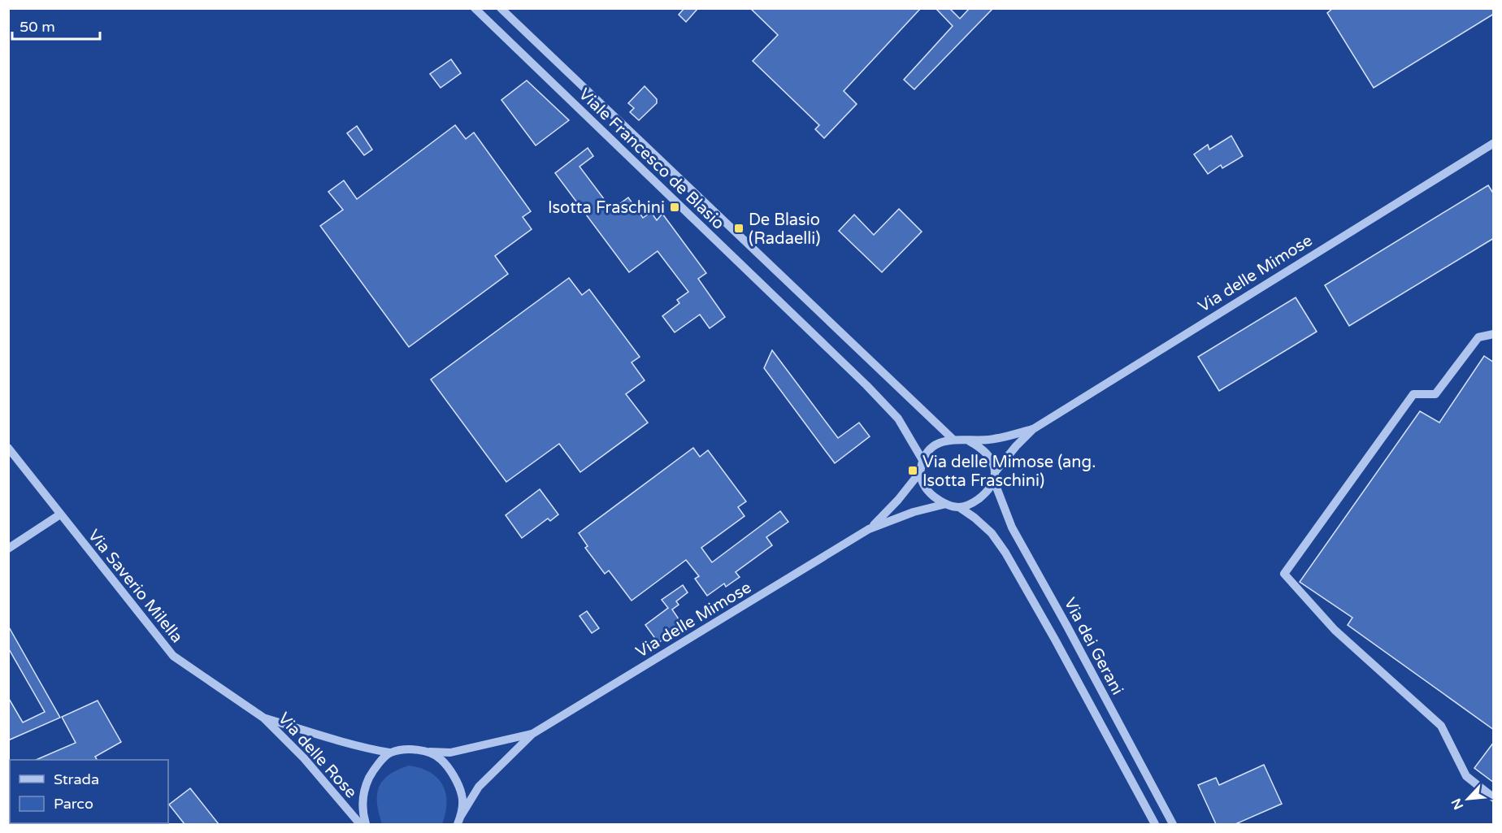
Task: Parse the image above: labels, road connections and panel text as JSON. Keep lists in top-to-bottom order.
{
  "streets": {
    "street": [
      "Viale Francesco de Blasio",
      "Via delle Mimose",
      "Via Saverio Milella",
      "Via dei Gerani",
      "Via delle Rose"
    ]
  },
  "crossings": [
    ["Viale Francesco de Blasio", "Via delle Mimose"],
    ["Viale Francesco de Blasio", "Via dei Gerani"],
    ["Via delle Mimose", "Via dei Gerani"],
    ["Via delle Mimose", "Via delle Rose"],
    ["Via Saverio Milella", "Via delle Rose"]
  ],
  "places": {
    "transit": ["Isotta Fraschini", "De Blasio (Radaelli)", "Via delle Mimose (ang. Isotta Fraschini)"]
  },
  "legend": ["Strada", "Parco"],
  "scale_bar": "50 m",
  "north": "bottom left"
}
